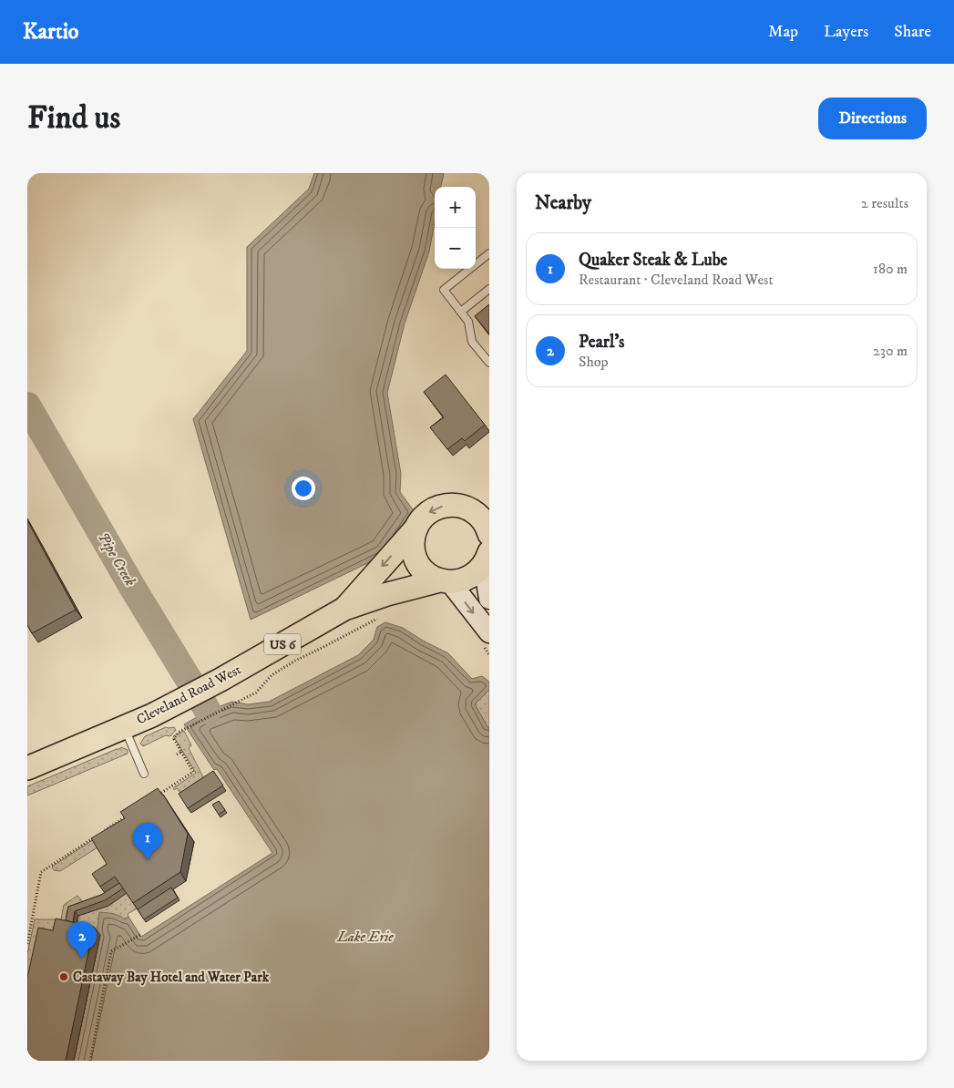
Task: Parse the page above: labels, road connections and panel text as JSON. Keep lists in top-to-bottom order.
{
  "streets": {
    "main road": ["US 6", "Cleveland Road West"]
  },
  "water": ["Pipe Creek", "Lake Erie"],
  "places": ["Castaway Bay Hotel and Water Park"],
  "page": {
    "header": "Kartio",
    "nav": ["Map", "Layers", "Share"],
    "buttons": "Directions",
    "title": "Find us",
    "heading": ["Nearby", "2 results"],
    "map_buttons": ["+", "−"],
    "list": [
      {
        "mark": "1",
        "name": "Quaker Steak & Lube",
        "note": "Restaurant · Cleveland Road West",
        "value": "180 m"
      },
      {
        "mark": "2",
        "name": "Pearl's",
        "note": "Shop",
        "value": "230 m"
      }
    ],
    "pins": ["1", "2"]
  }
}
